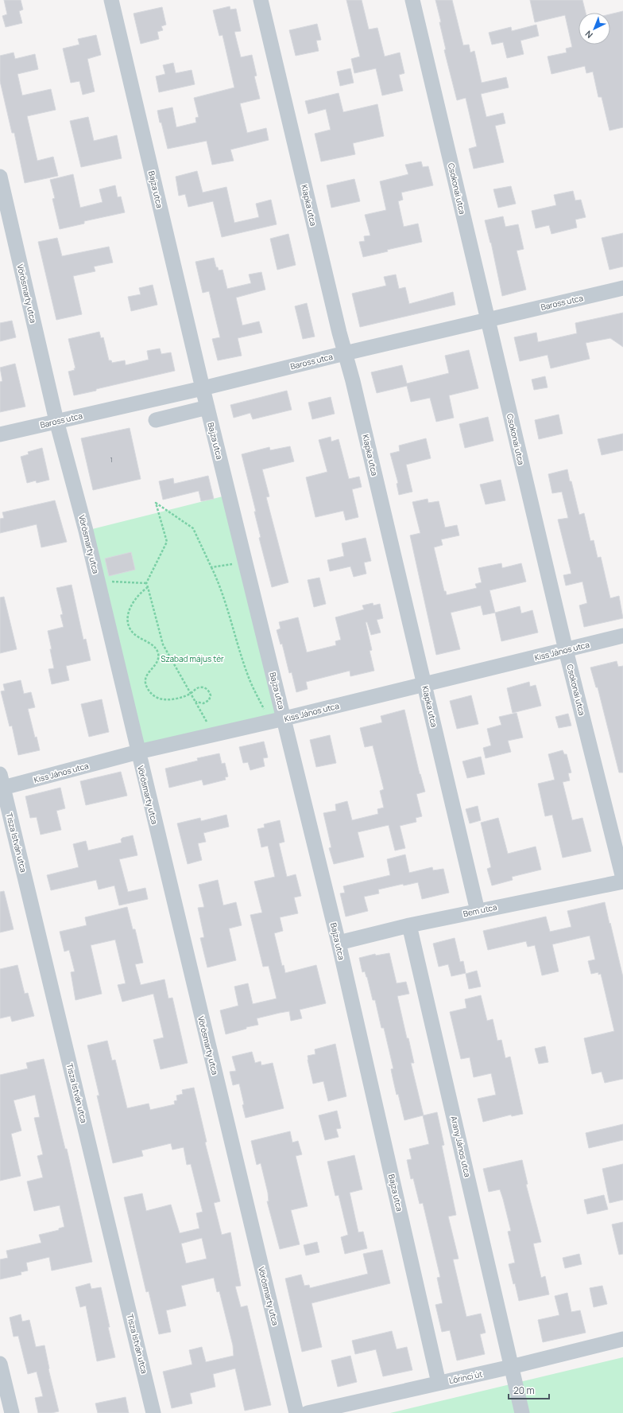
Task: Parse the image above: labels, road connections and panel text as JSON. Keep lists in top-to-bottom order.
{
  "streets": {
    "street": [
      "Csokonai utca",
      "Bajza utca",
      "Klapka utca",
      "Vörösmarty utca",
      "Baross utca",
      "Kiss János utca",
      "Tisza István utca",
      "Bem utca",
      "Arany János utca",
      "Lőrinci út"
    ]
  },
  "crossings": [
    ["Csokonai utca", "Baross utca"],
    ["Csokonai utca", "Kiss János utca"],
    ["Bajza utca", "Baross utca"],
    ["Bajza utca", "Kiss János utca"],
    ["Bajza utca", "Bem utca"],
    ["Bajza utca", "Lőrinci út"],
    ["Klapka utca", "Baross utca"],
    ["Klapka utca", "Kiss János utca"],
    ["Klapka utca", "Bem utca"],
    ["Vörösmarty utca", "Baross utca"],
    ["Vörösmarty utca", "Kiss János utca"],
    ["Kiss János utca", "Tisza István utca"],
    ["Bem utca", "Arany János utca"],
    ["Arany János utca", "Lőrinci út"]
  ],
  "parks": ["Szabad május tér"],
  "house_numbers": ["1"],
  "scale_bar": "20 m",
  "north": "bottom left"
}
